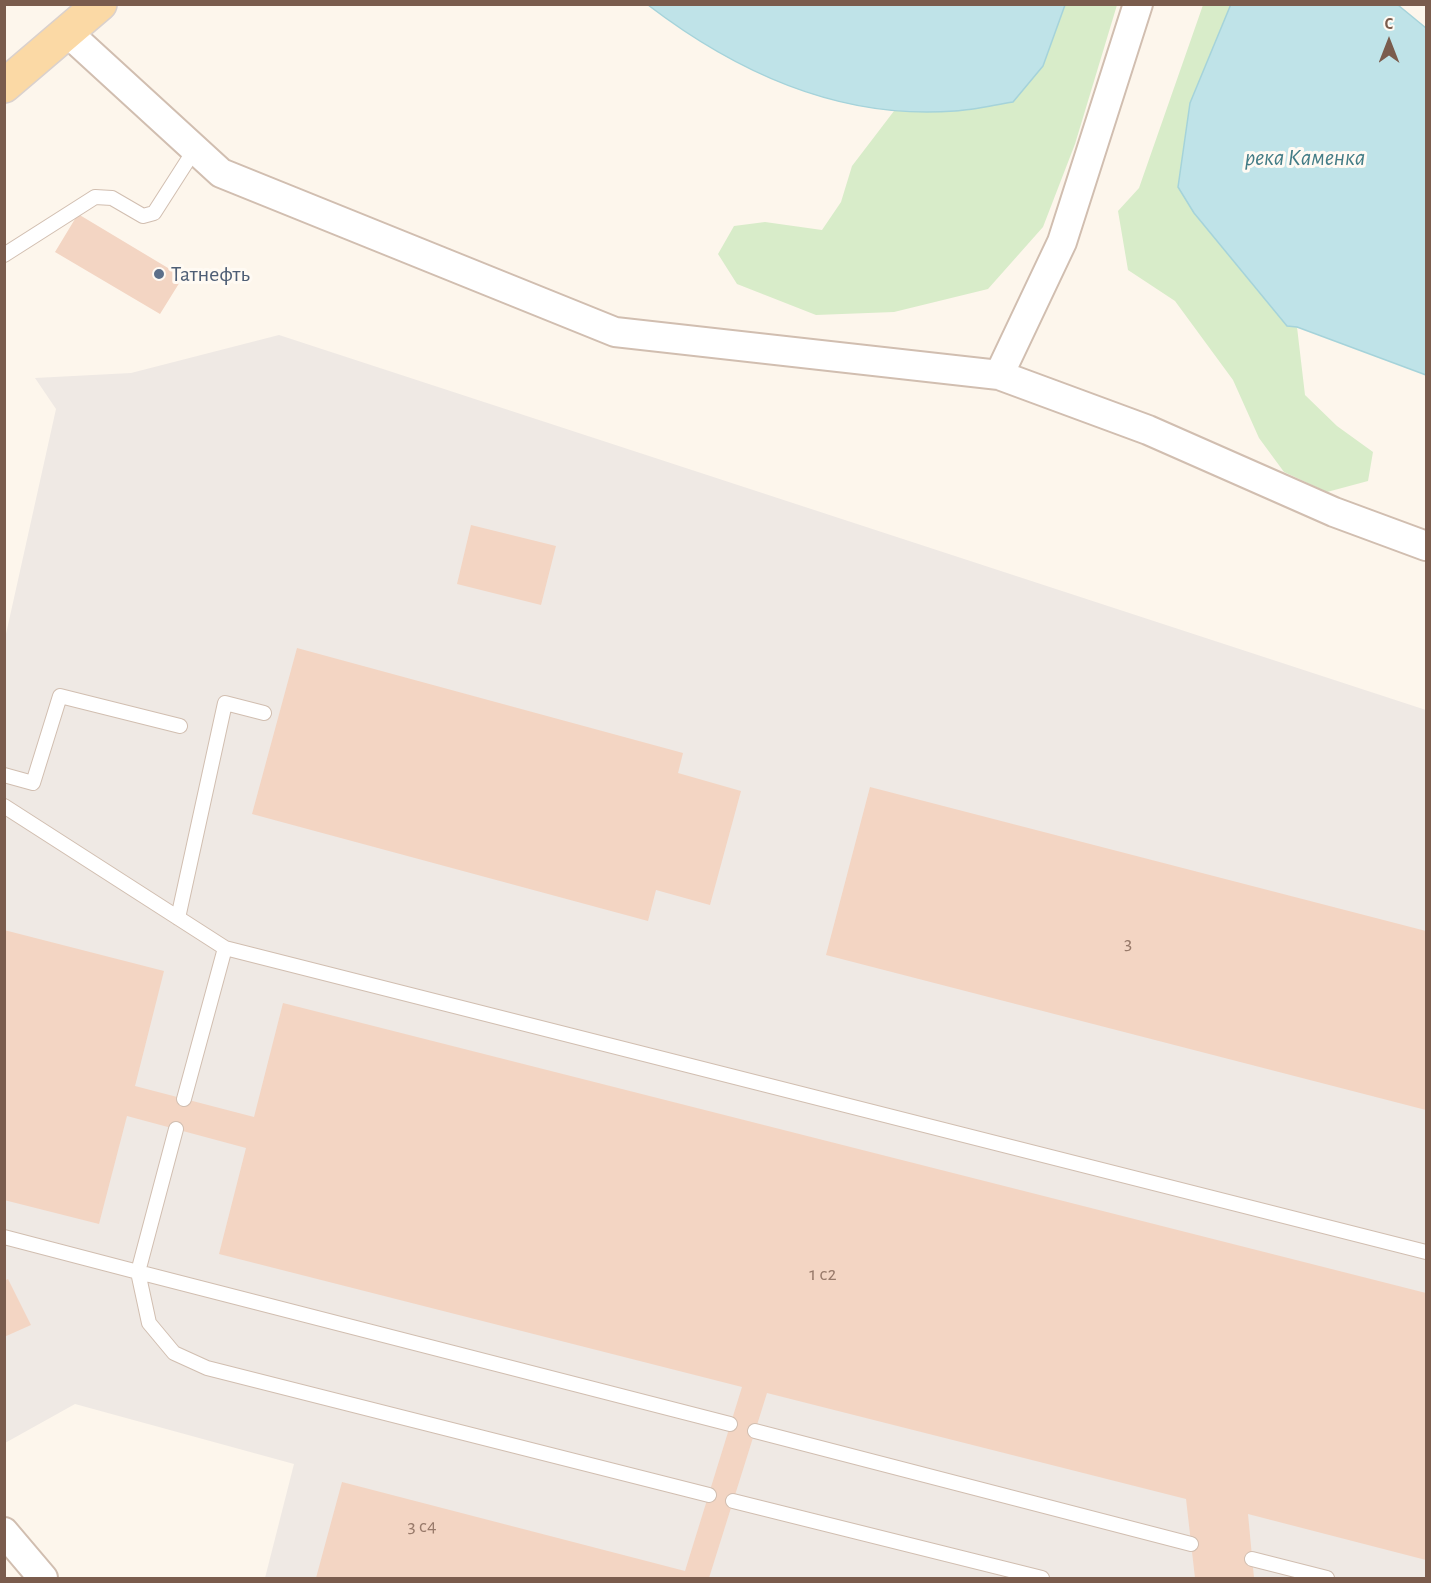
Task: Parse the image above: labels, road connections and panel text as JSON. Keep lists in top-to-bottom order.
{
  "water": ["река Каменка"],
  "places": ["Татнефть"],
  "house_numbers": ["3", "1 с2", "3 с4"],
  "north": "top"
}
